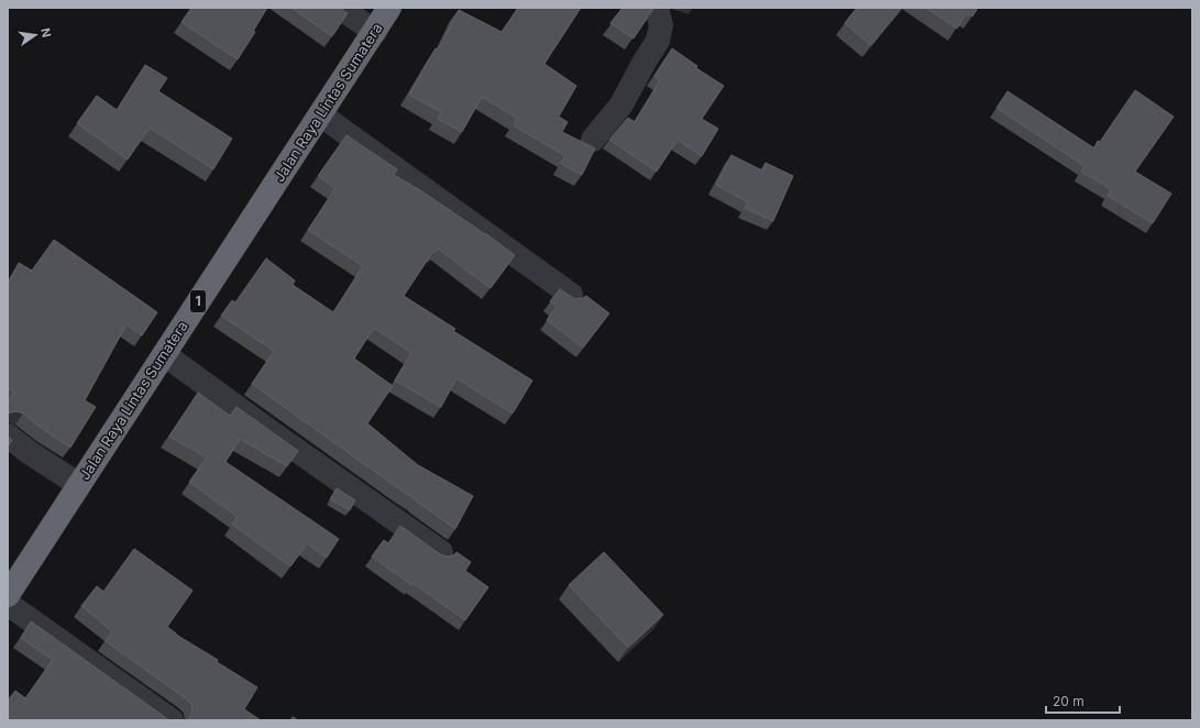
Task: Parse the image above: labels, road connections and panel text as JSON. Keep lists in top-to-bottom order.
{
  "streets": {
    "highway": ["Jalan Raya Lintas Sumatera", "1"]
  },
  "scale_bar": "20 m",
  "north": "right"
}
